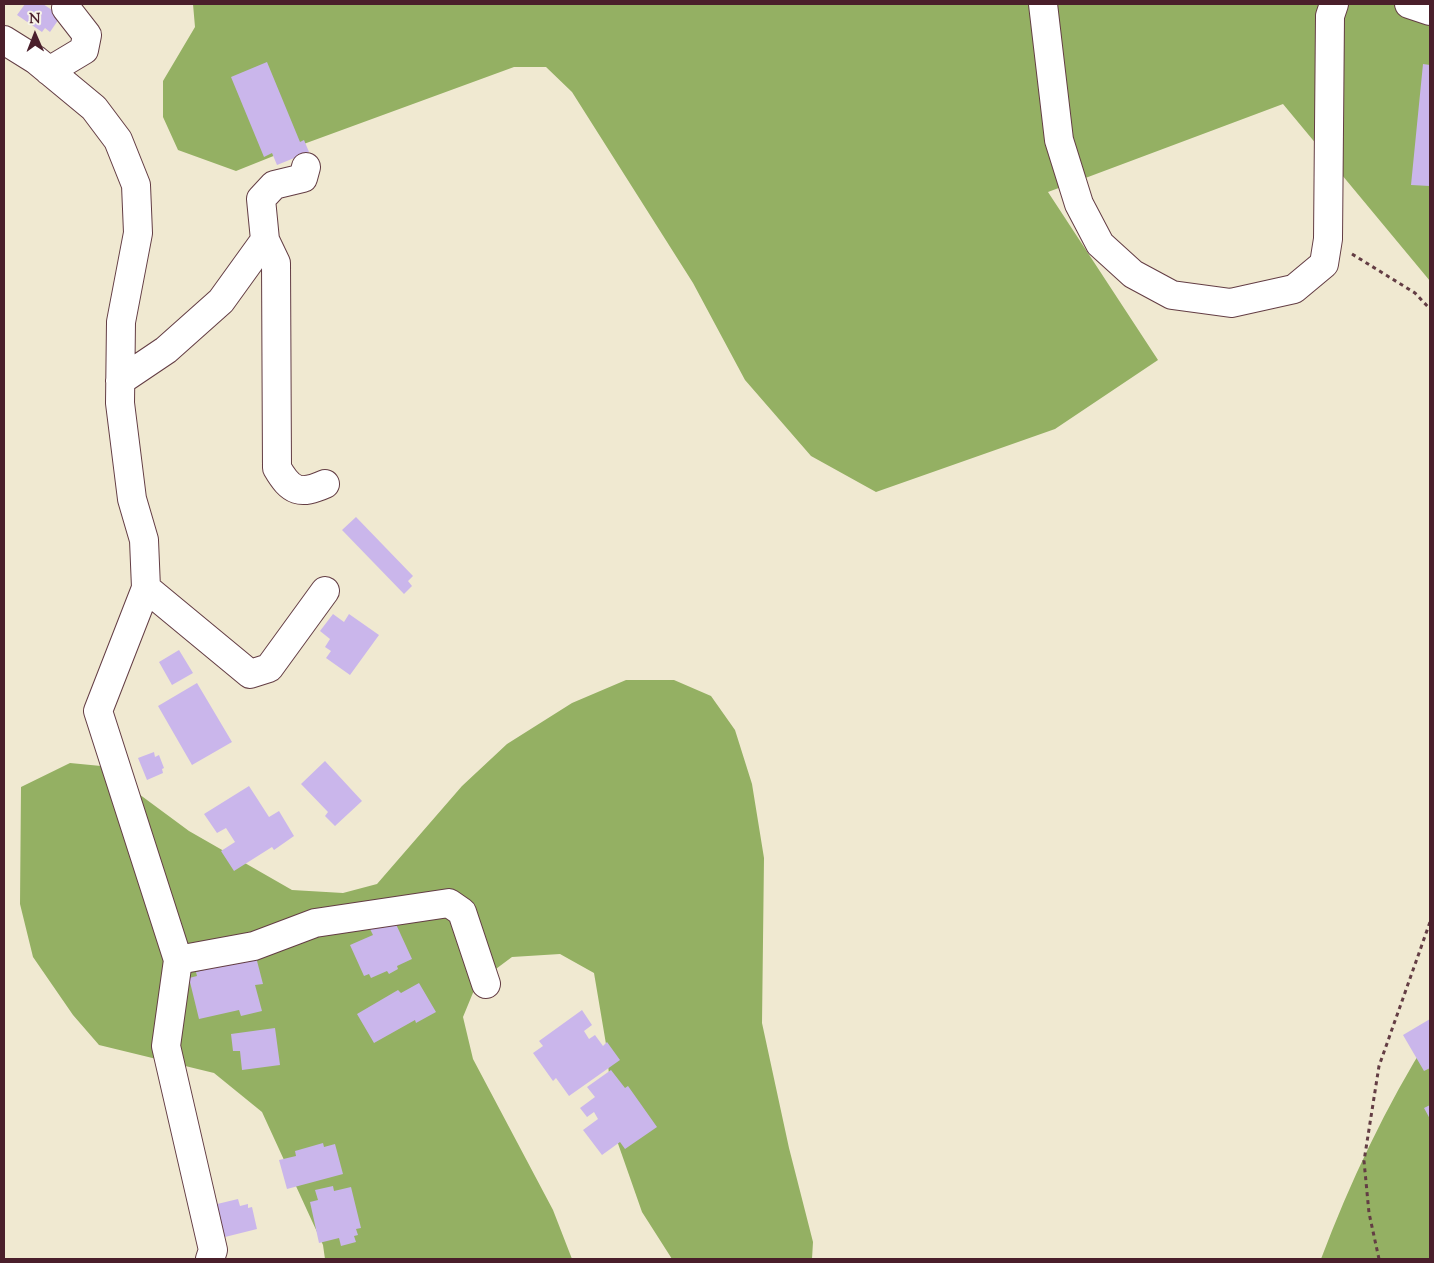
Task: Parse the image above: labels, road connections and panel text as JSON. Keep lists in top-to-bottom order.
{
  "north": "top"
}
